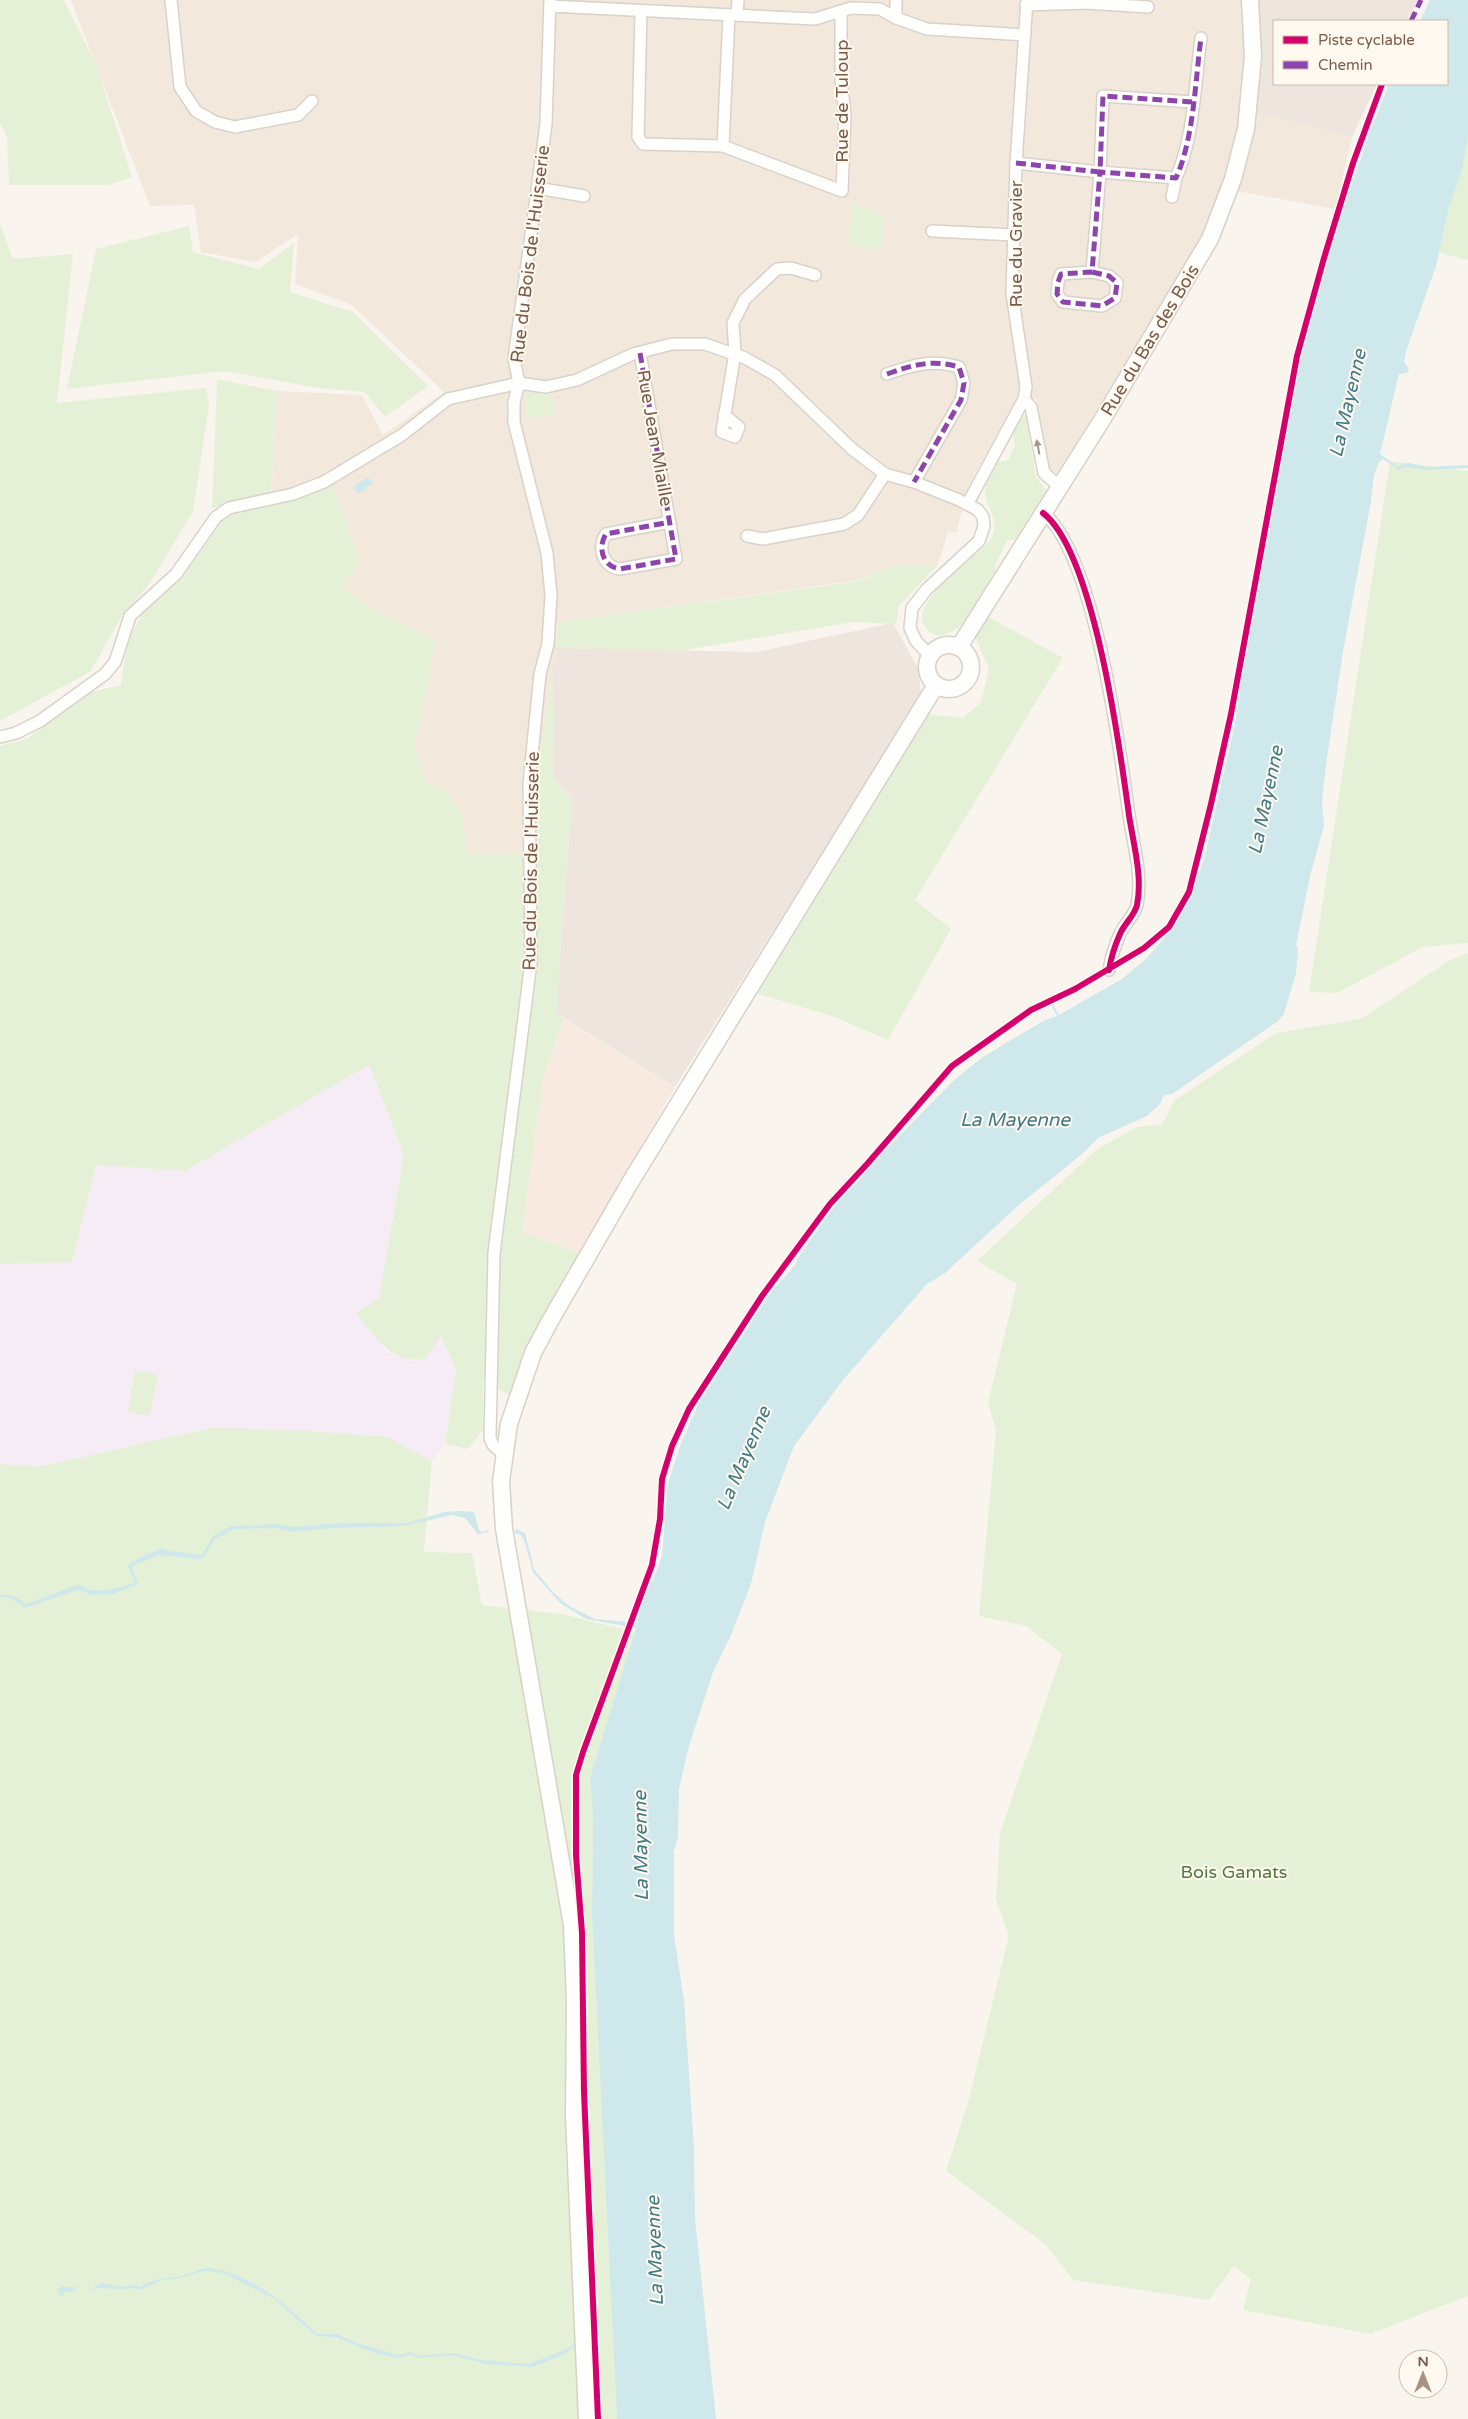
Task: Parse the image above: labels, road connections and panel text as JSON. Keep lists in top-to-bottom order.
{
  "streets": {
    "main road": ["Rue du Bas des Bois"],
    "street": [
      "Rue de Tuloup",
      "Rue du Gravier",
      "Rue du Bois de l'Huisserie",
      "Rue Jean Miaille"
    ]
  },
  "water": ["La Mayenne"],
  "parks": ["Bois Gamats"],
  "legend": ["Piste cyclable", "Chemin"],
  "north": "top"
}
